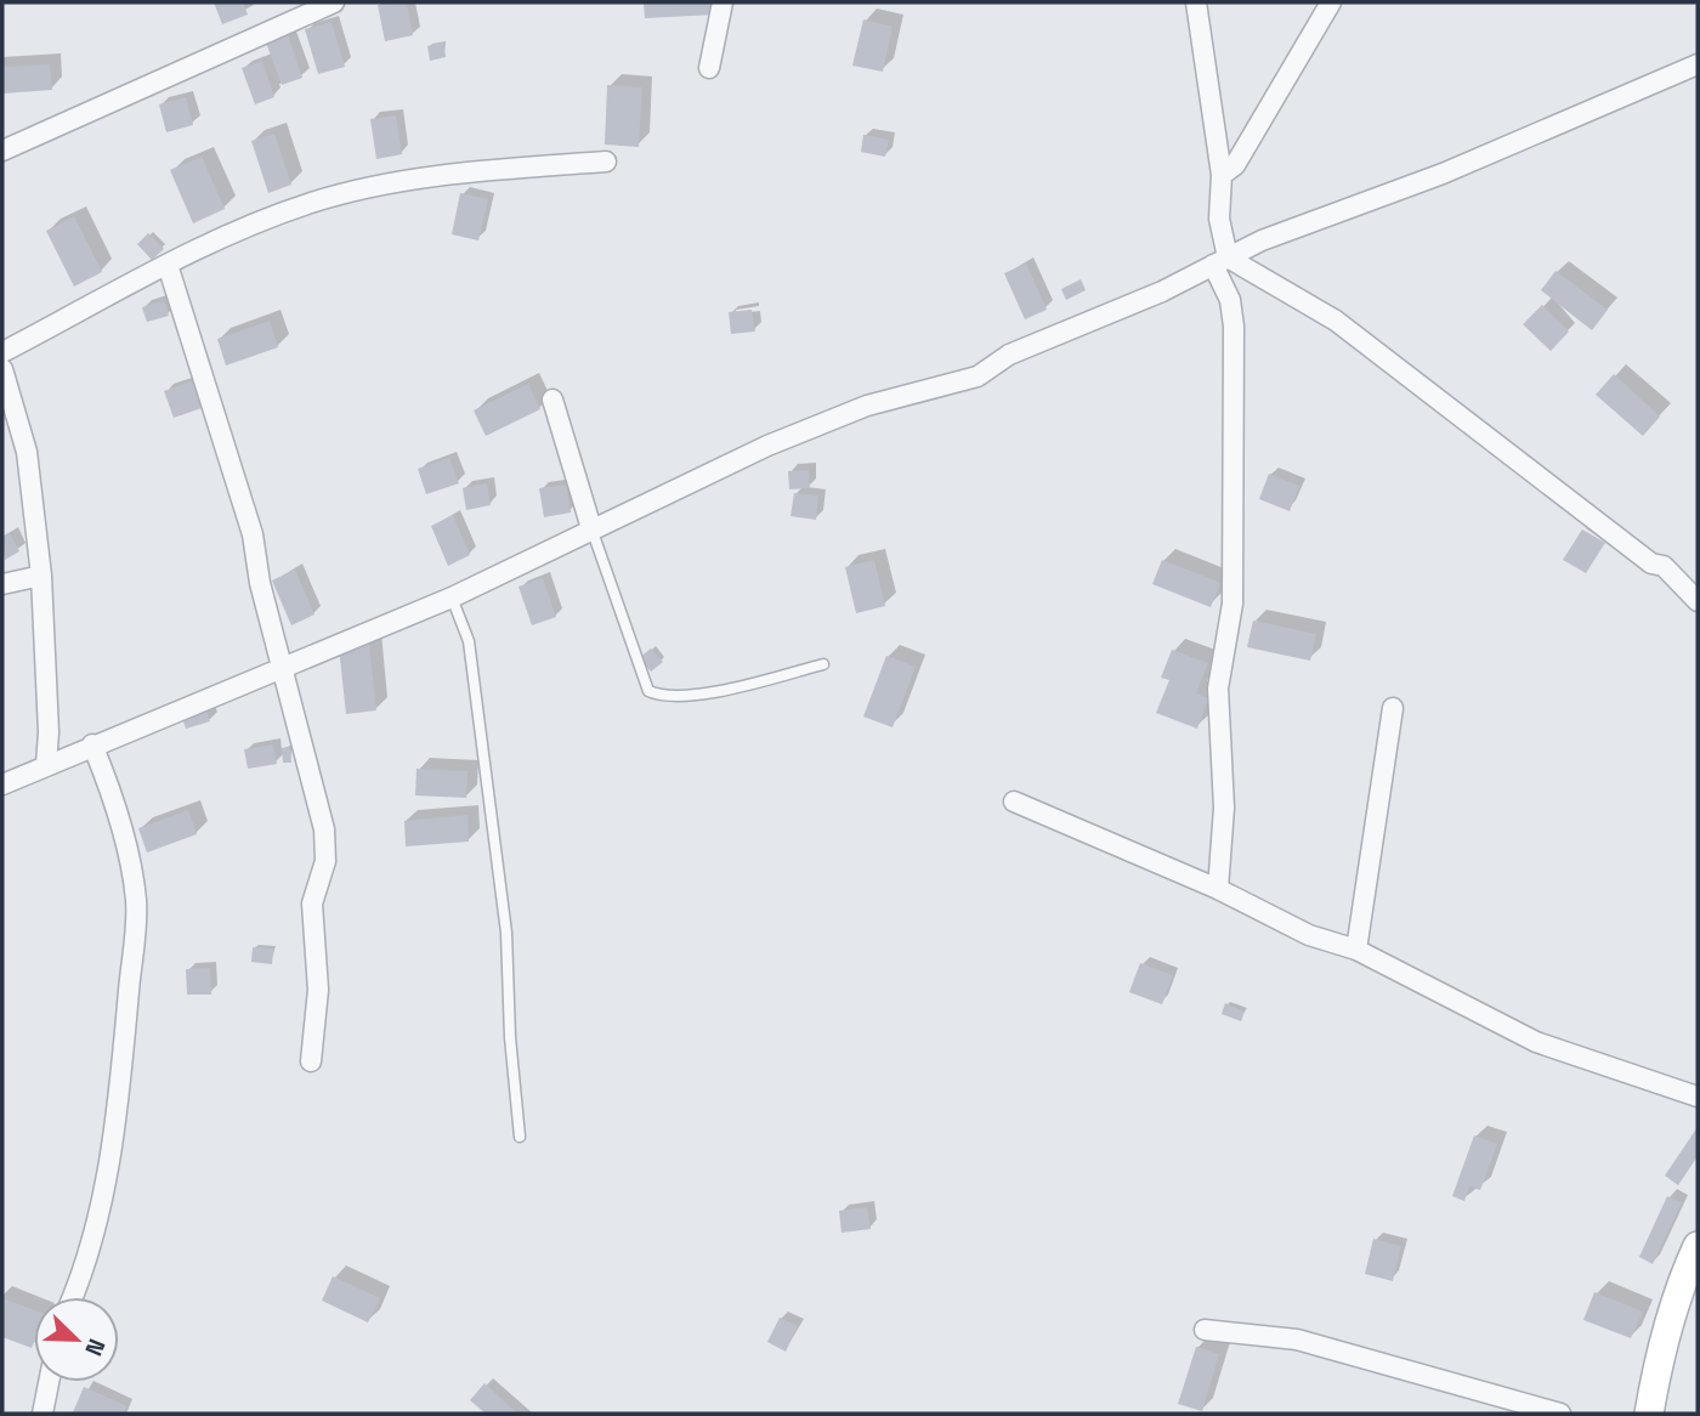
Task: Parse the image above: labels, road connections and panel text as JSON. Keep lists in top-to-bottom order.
{
  "north": "bottom right"
}
